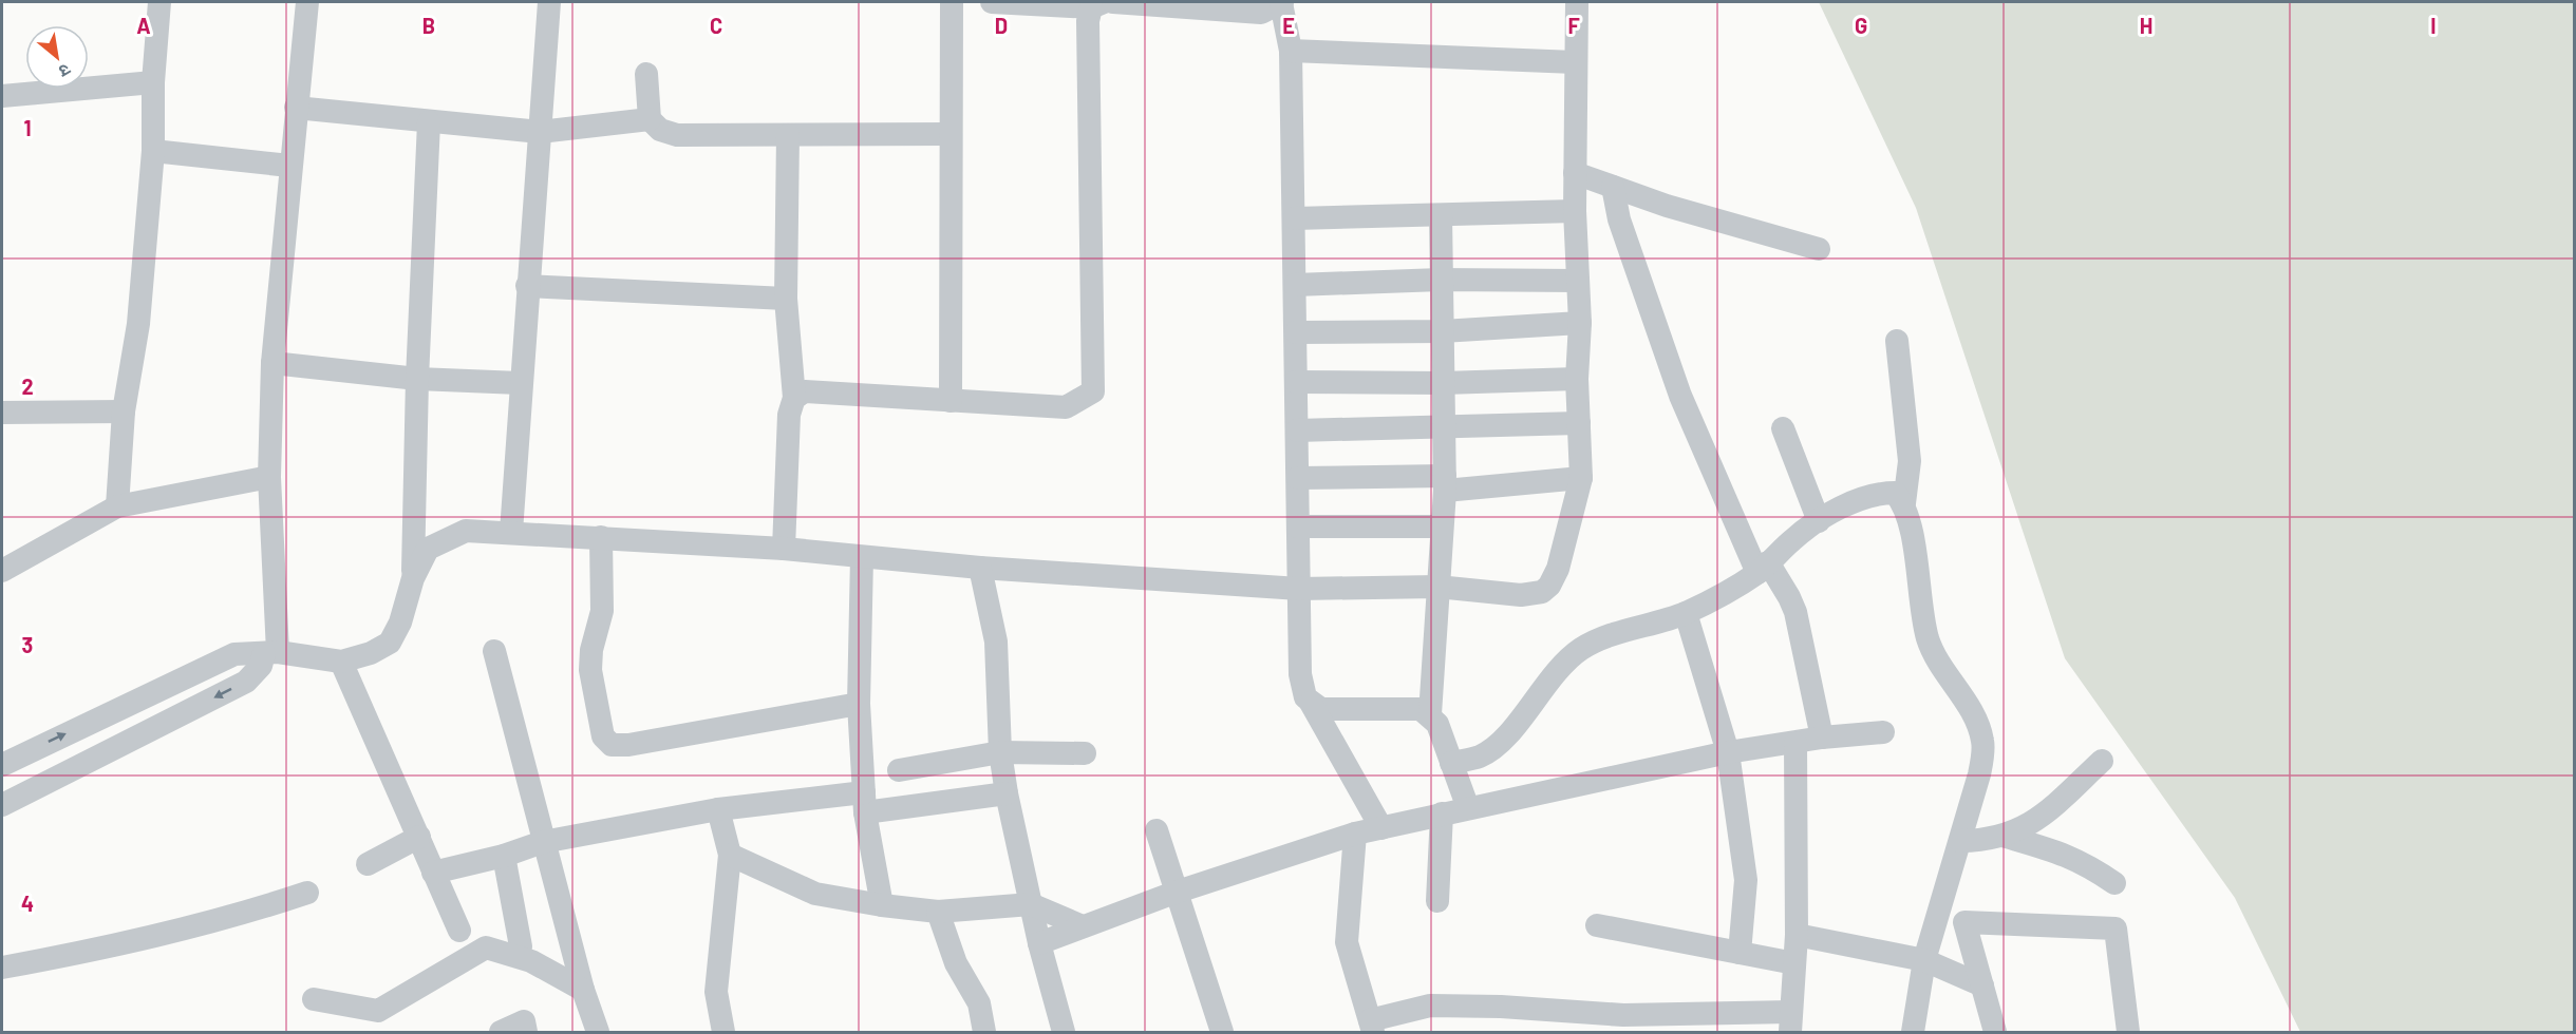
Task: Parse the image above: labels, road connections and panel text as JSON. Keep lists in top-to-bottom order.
{
  "north": "bottom right",
  "grid": {
    "columns": [
      "A",
      "B",
      "C",
      "D",
      "E",
      "F",
      "G",
      "H",
      "I"
    ],
    "rows": [
      "1",
      "2",
      "3",
      "4"
    ]
  }
}
